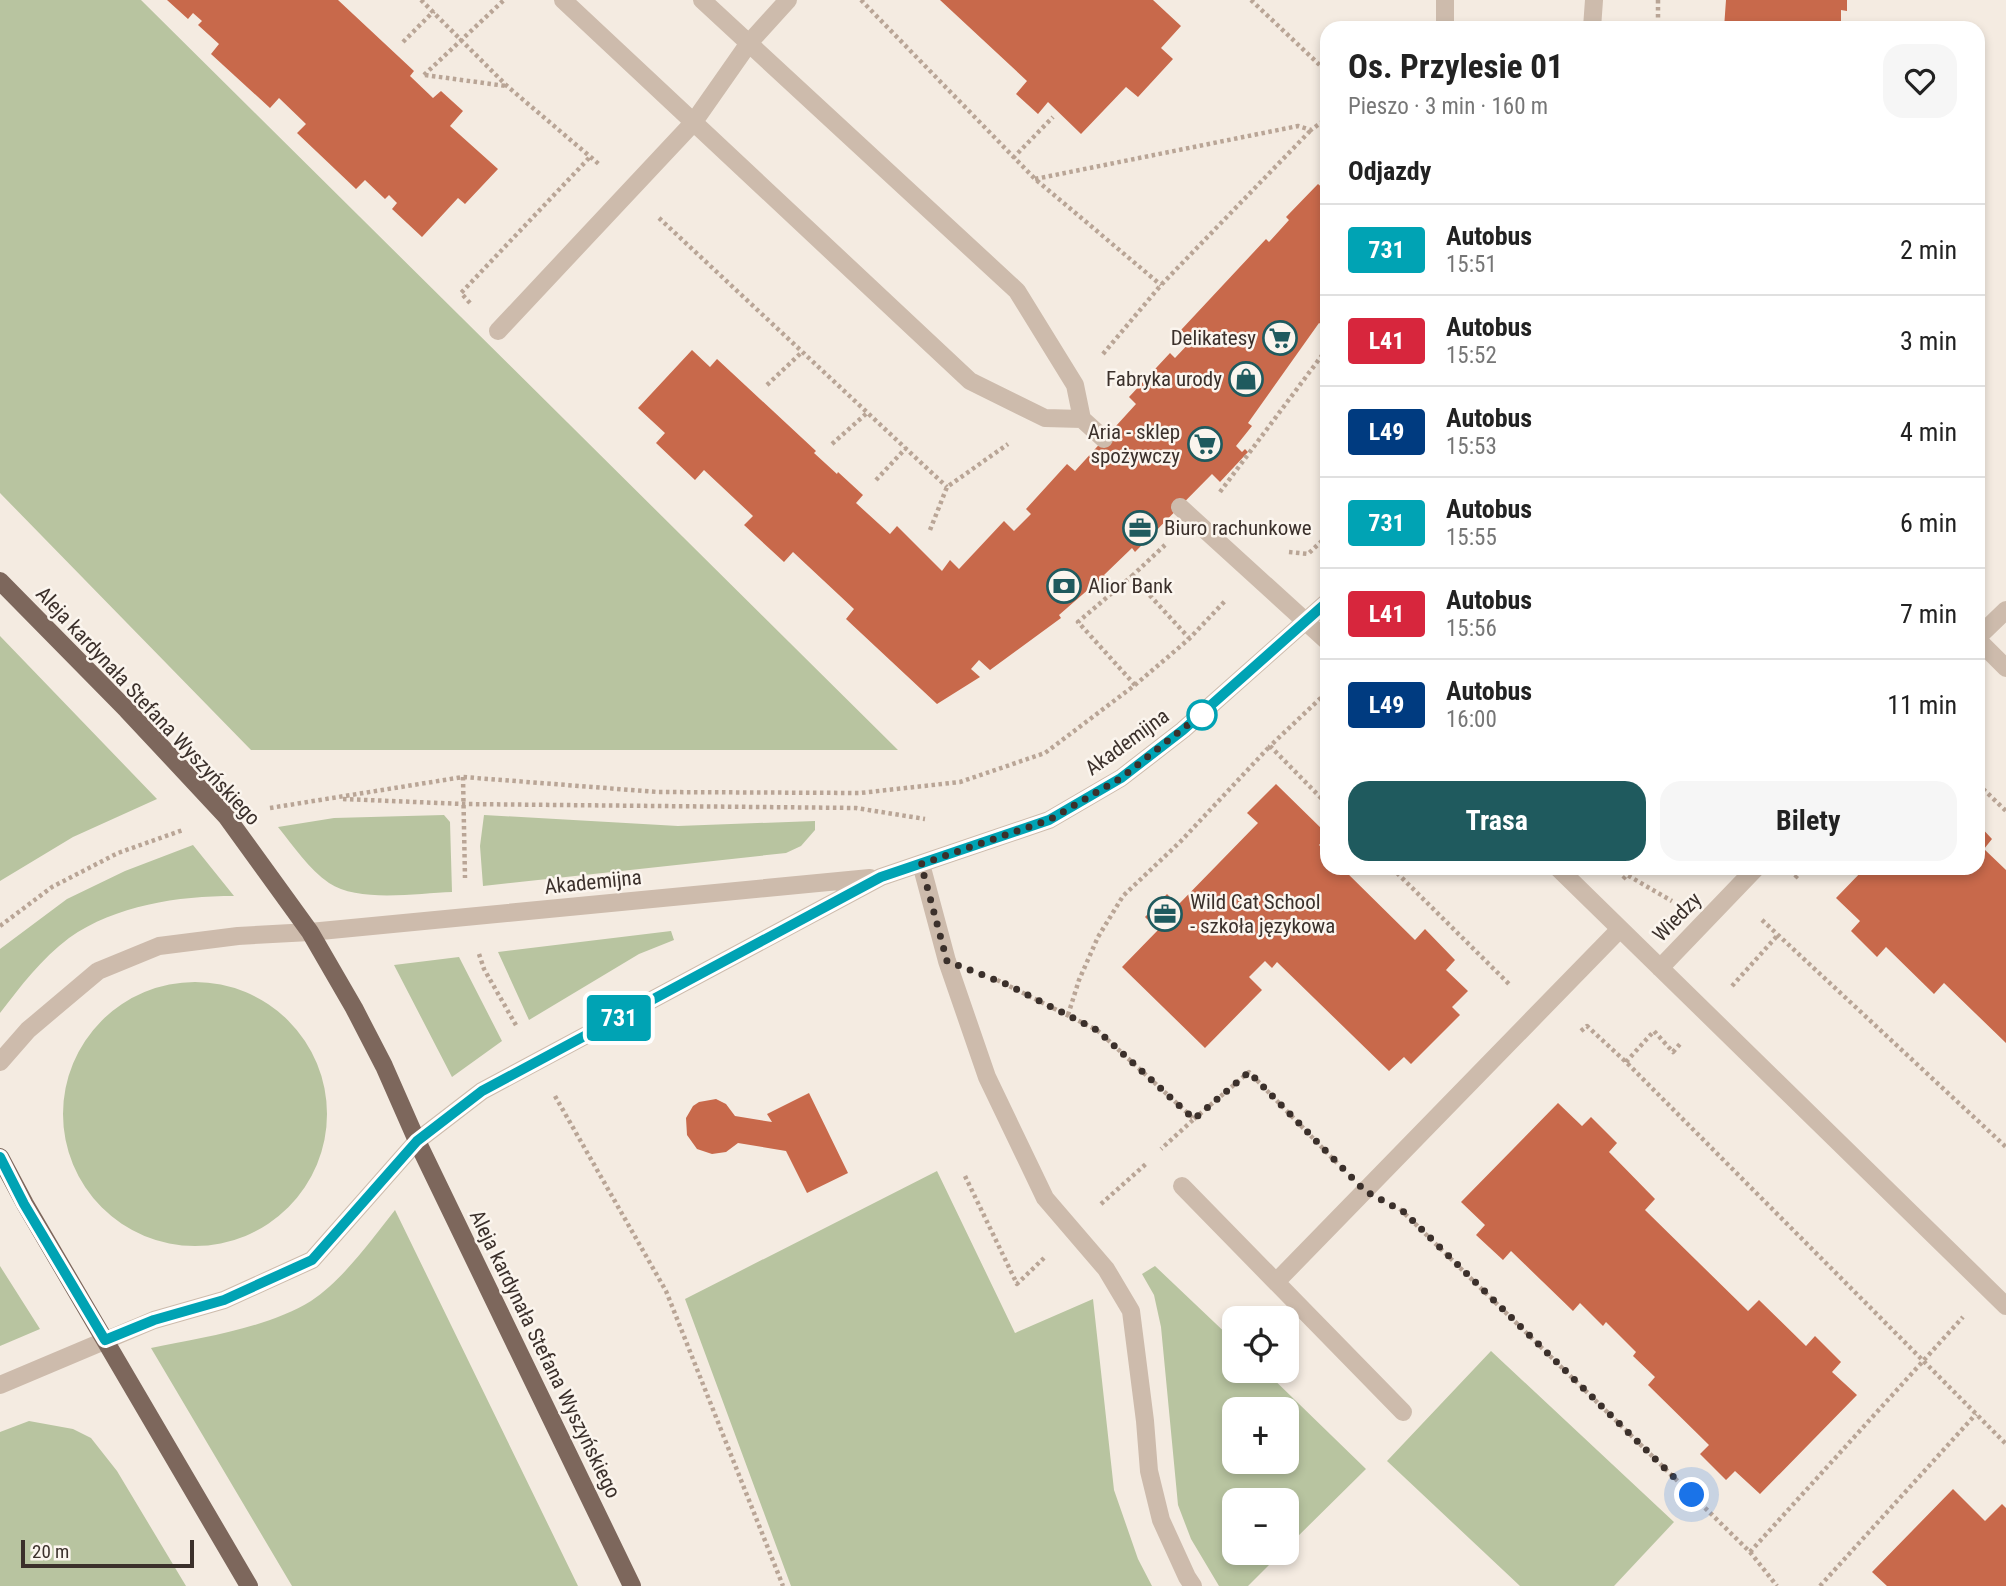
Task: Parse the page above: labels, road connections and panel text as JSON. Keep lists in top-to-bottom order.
{
  "streets": {
    "main road": ["Aleja kardynała Stefana Wyszyńskiego"],
    "street": ["Akademijna", "Wiedzy"]
  },
  "crossings": [
    ["Aleja kardynała Stefana Wyszyńskiego", "Akademijna"]
  ],
  "places": {
    "supermarket": ["Delikatesy", "Aria - sklep spożywczy"],
    "shop": ["Fabryka urody"],
    "office": ["Biuro rachunkowe", "Wild Cat School - szkoła językowa"],
    "bank": ["Alior Bank"]
  },
  "lines": ["bus line 731"],
  "scale_bar": "20 m",
  "page": {
    "on_map": "731",
    "heading": [
      ["Os. Przylesie 01", "Pieszo · 3 min · 160 m"],
      "Odjazdy"
    ],
    "list": [
      {
        "mark": "731",
        "name": "Autobus",
        "note": "15:51",
        "value": "2 min"
      },
      {
        "mark": "L41",
        "name": "Autobus",
        "note": "15:52",
        "value": "3 min"
      },
      {
        "mark": "L49",
        "name": "Autobus",
        "note": "15:53",
        "value": "4 min"
      },
      {
        "mark": "731",
        "name": "Autobus",
        "note": "15:55",
        "value": "6 min"
      },
      {
        "mark": "L41",
        "name": "Autobus",
        "note": "15:56",
        "value": "7 min"
      },
      {
        "mark": "L49",
        "name": "Autobus",
        "note": "16:00",
        "value": "11 min"
      }
    ],
    "buttons": ["Trasa", "Bilety"],
    "map_buttons": ["+", "−"],
    "scale": "20 m"
  }
}
